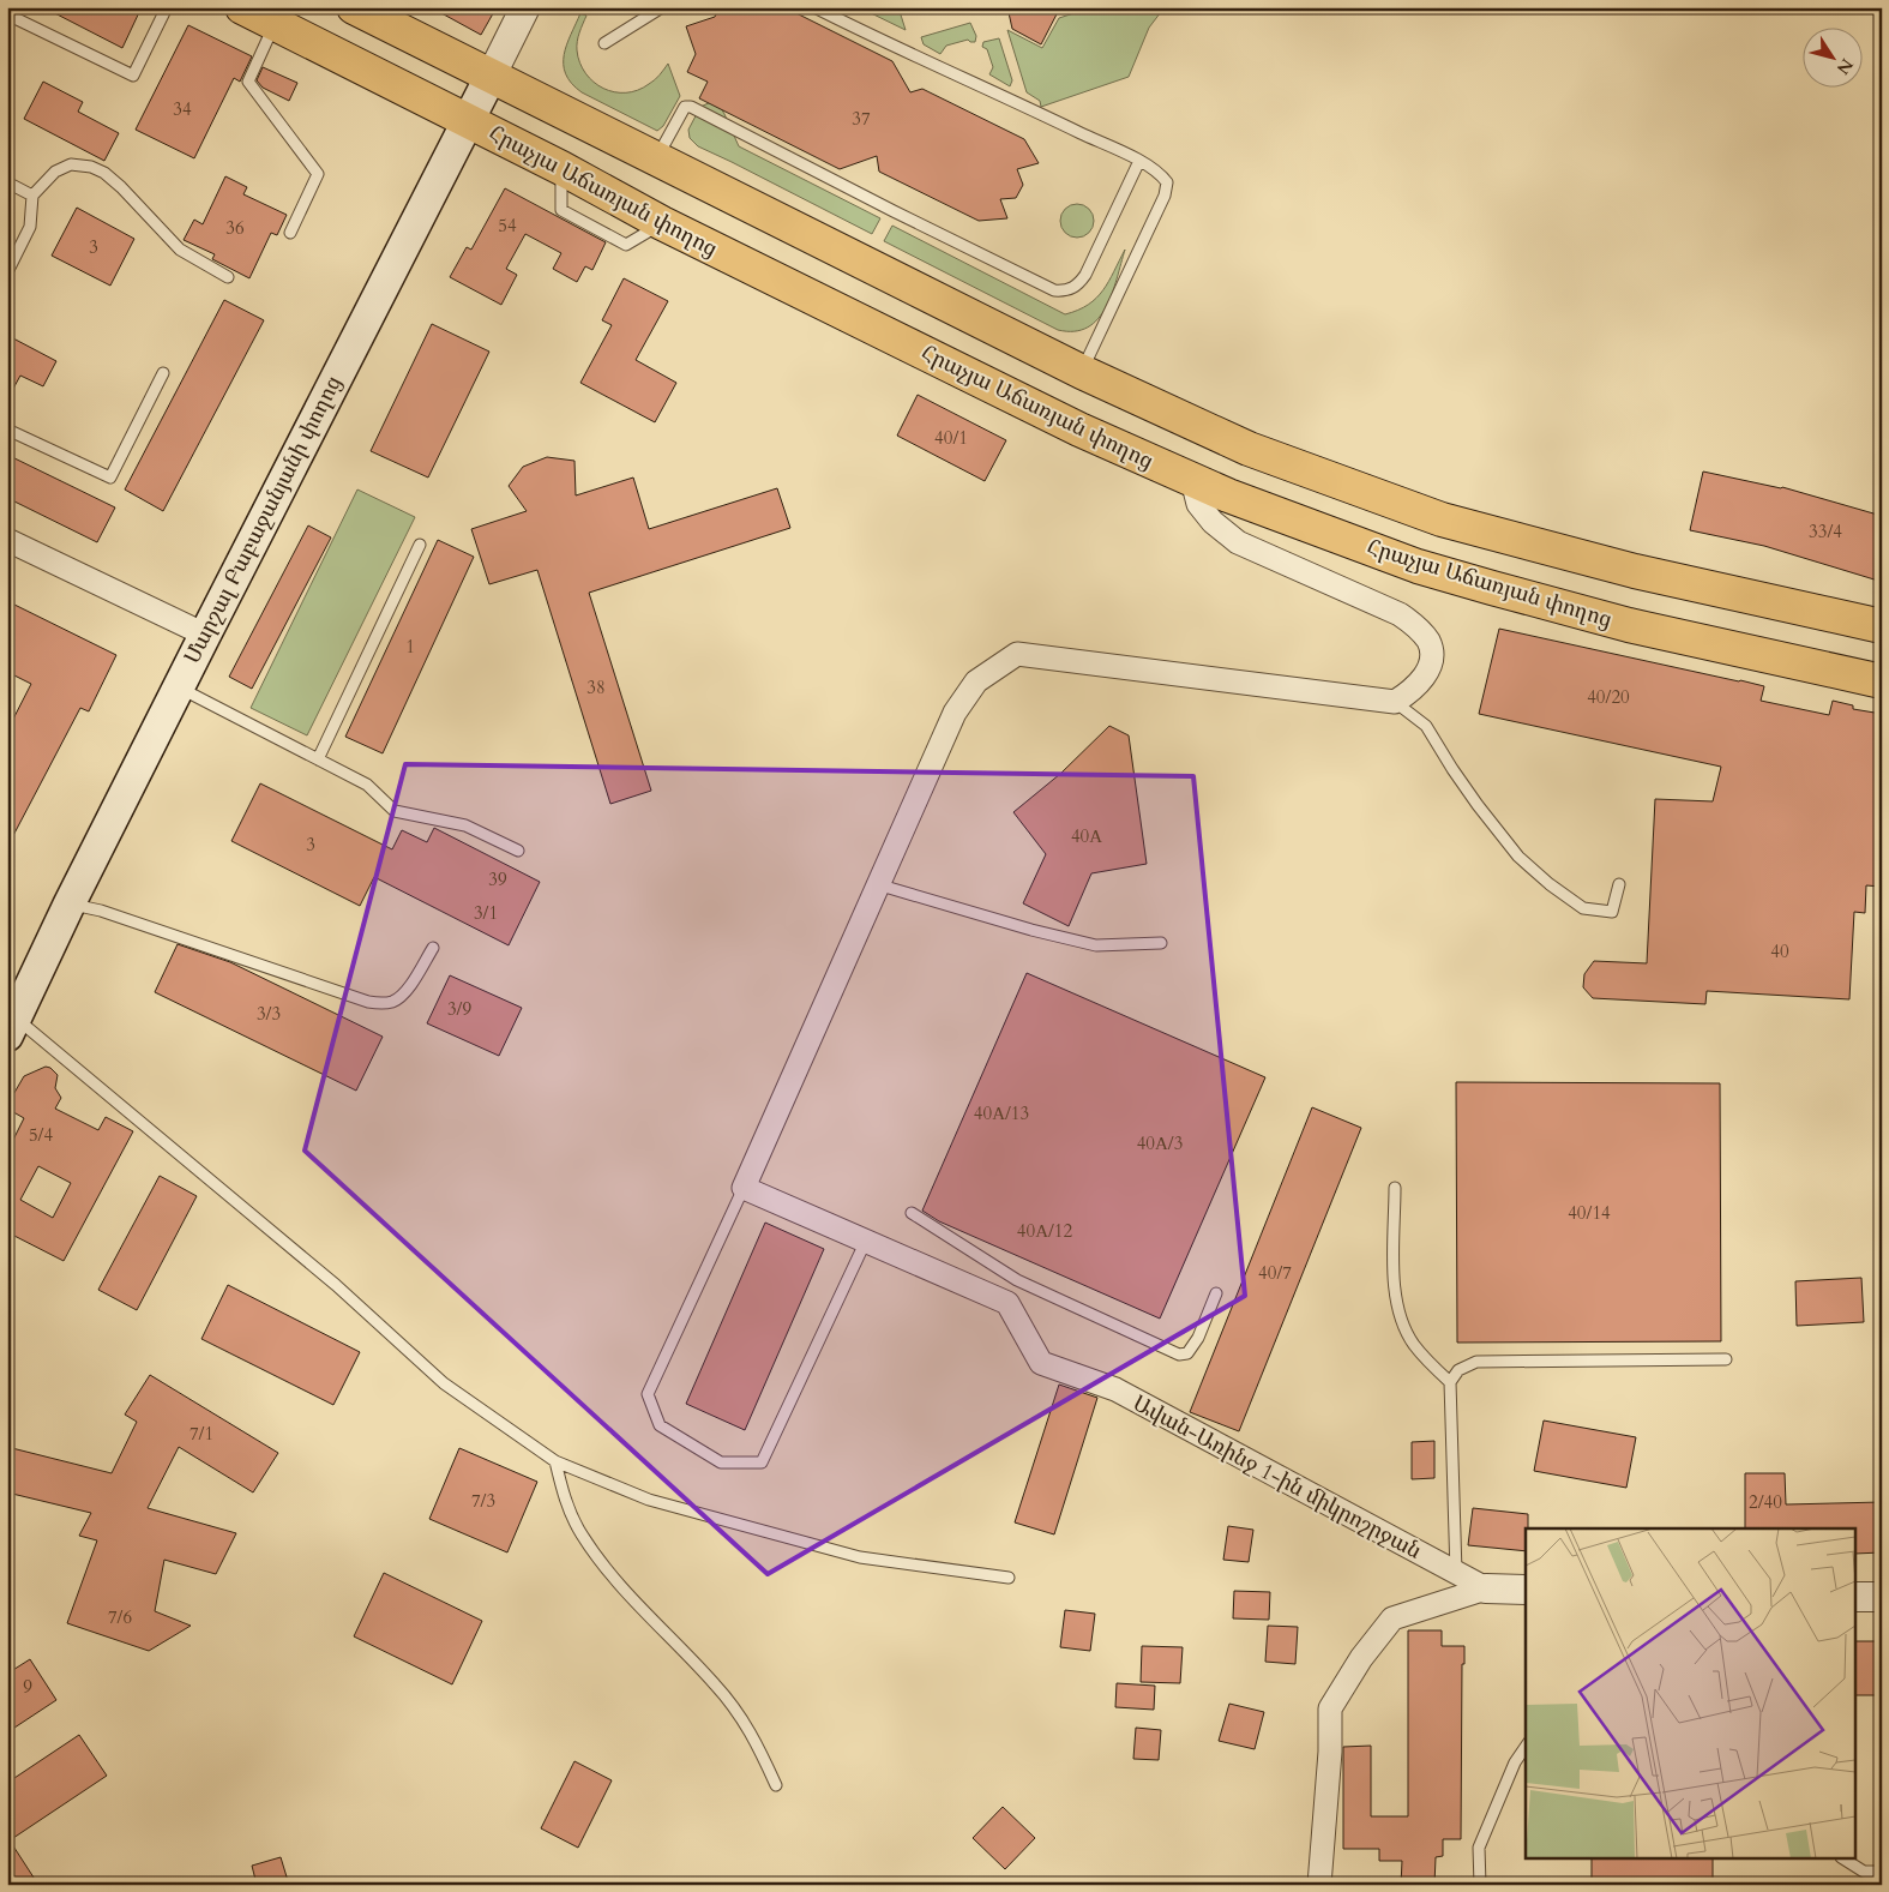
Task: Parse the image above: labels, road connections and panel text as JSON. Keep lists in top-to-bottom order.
{
  "streets": {
    "highway": ["Հրաչյա Աճառյան փողոց"],
    "main road": ["Մարշալ Բաբաջանյանի փողոց"],
    "street": ["Ավան-Առինջ 1-ին միկրոշրջան"]
  },
  "crossings": [
    ["Հրաչյա Աճառյան փողոց", "Մարշալ Բաբաջանյանի փողոց"]
  ],
  "house_numbers": [
    "34",
    "37",
    "54",
    "36",
    "3",
    "40/1",
    "33/4",
    "1",
    "38",
    "40/20",
    "40А",
    "3",
    "39",
    "3/1",
    "40",
    "3/9",
    "3/3",
    "40А/13",
    "5/4",
    "40А/3",
    "40/14",
    "40А/12",
    "40/7",
    "7/1",
    "7/3",
    "2/40",
    "7/6",
    "9"
  ],
  "north": "bottom right"
}
